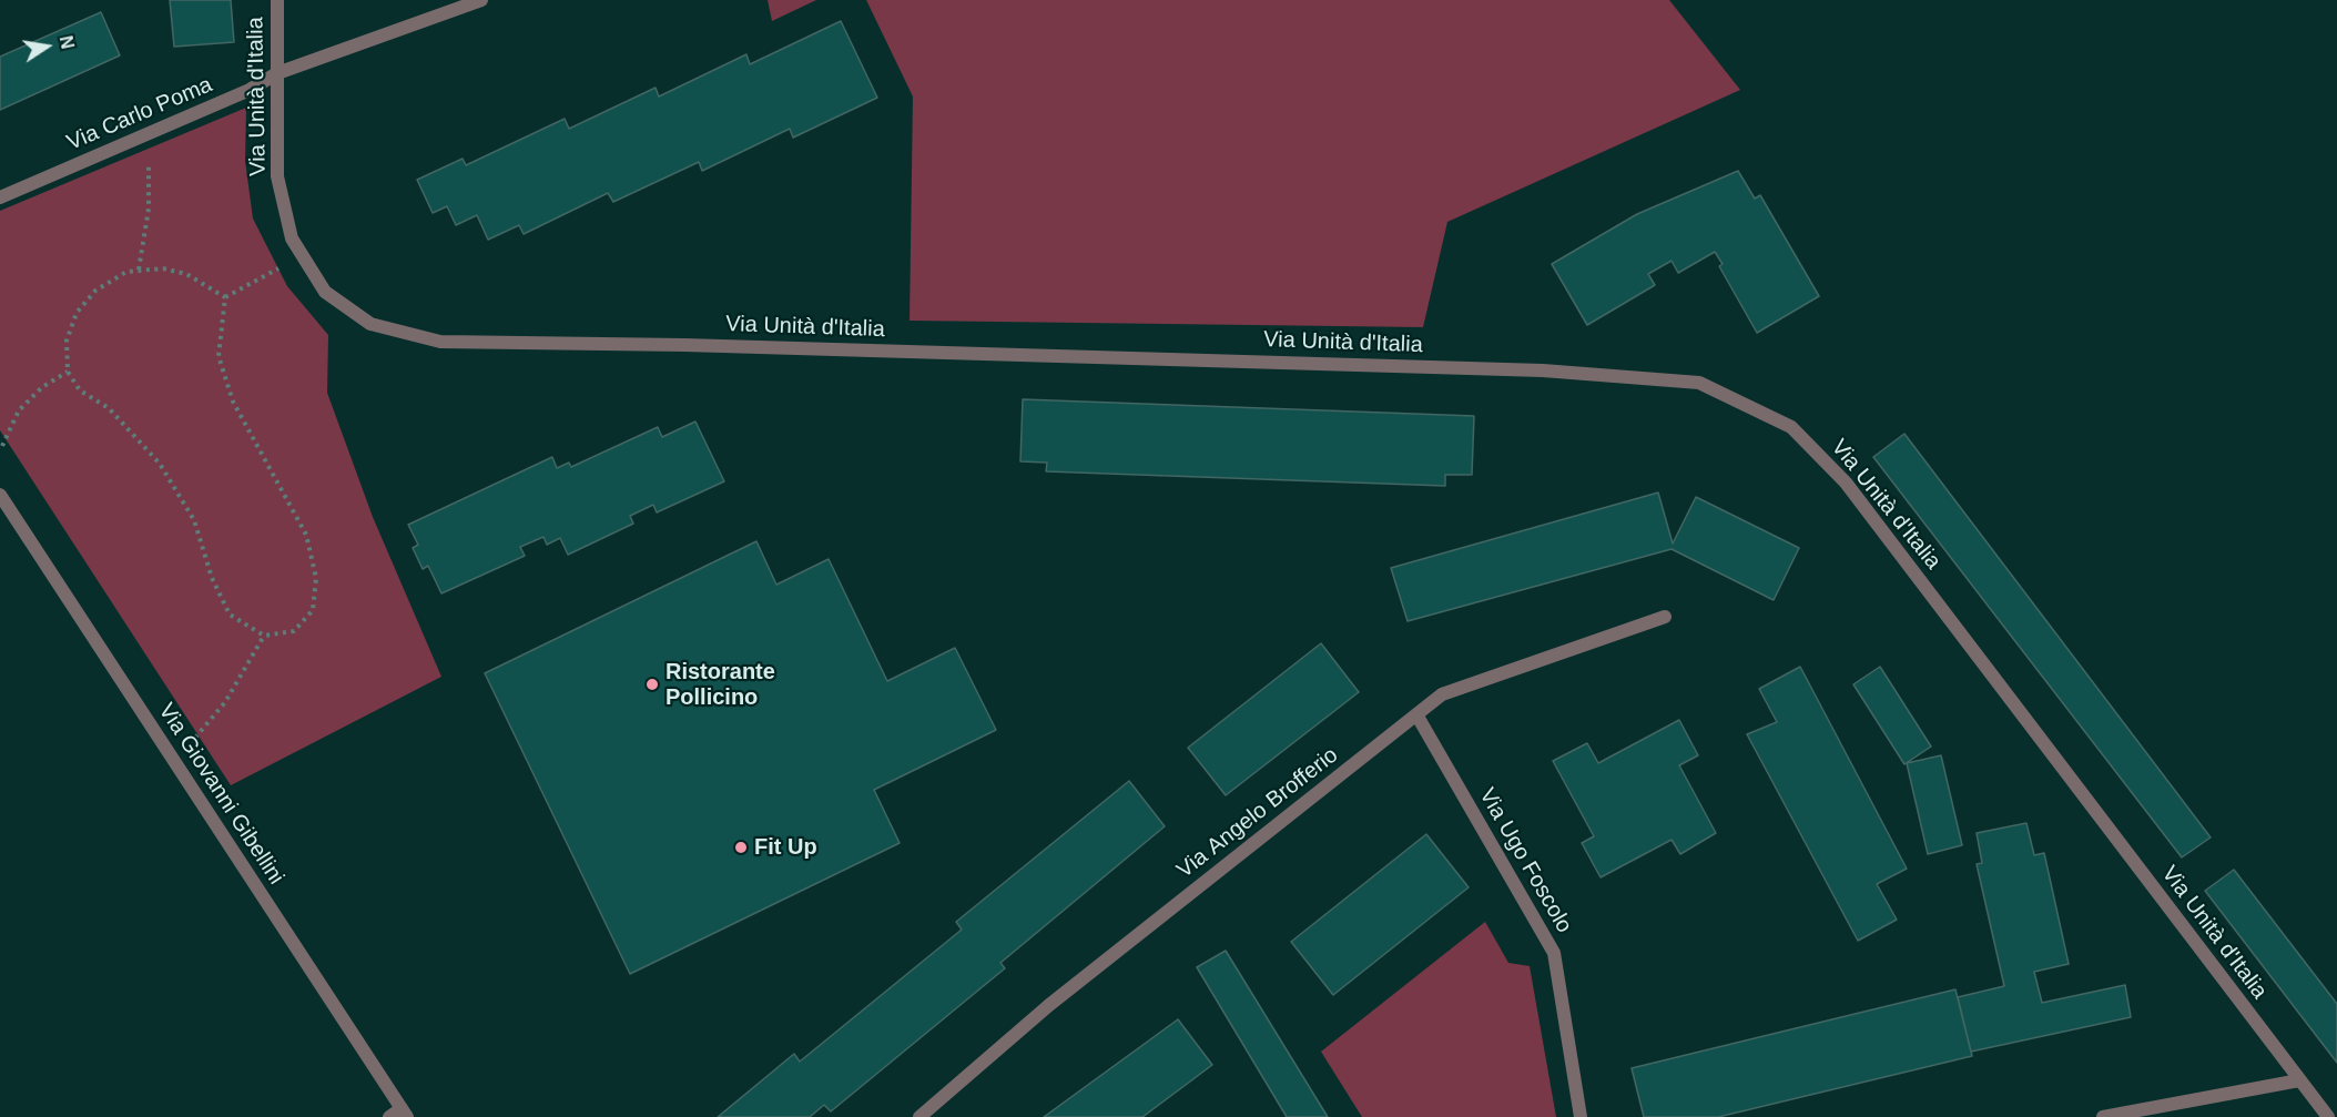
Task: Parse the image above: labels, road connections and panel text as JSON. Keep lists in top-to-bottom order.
{
  "streets": {
    "street": [
      "Via Unità d'Italia",
      "Via Carlo Poma",
      "Via Giovanni Gibellini",
      "Via Angelo Brofferio",
      "Via Ugo Foscolo"
    ]
  },
  "crossings": [
    ["Via Unità d'Italia", "Via Carlo Poma"],
    ["Via Angelo Brofferio", "Via Ugo Foscolo"]
  ],
  "places": ["Ristorante Pollicino", "Fit Up"],
  "north": "right"
}
